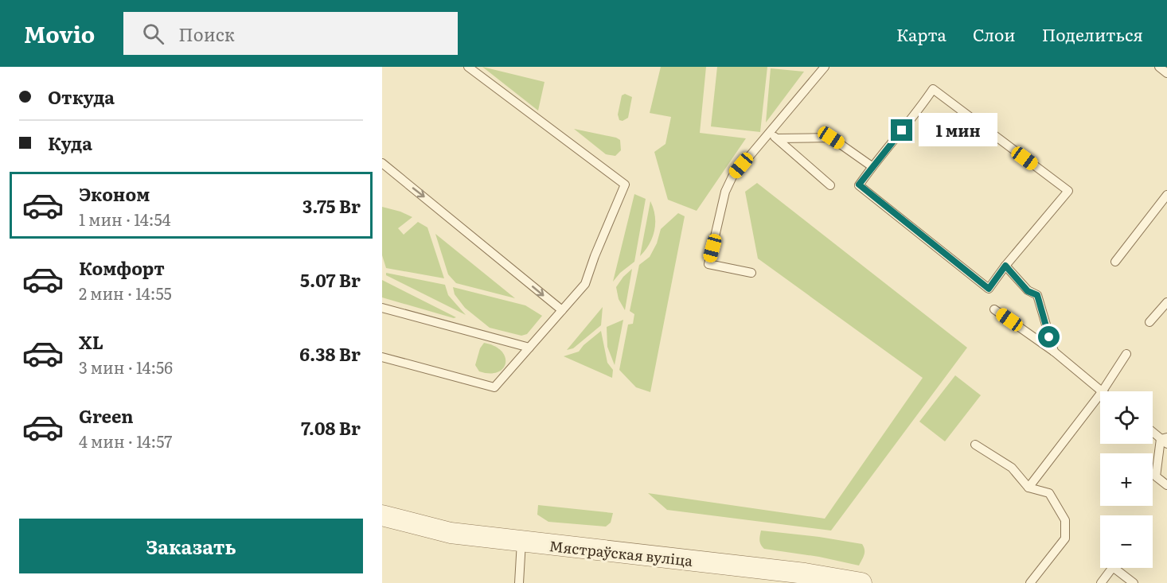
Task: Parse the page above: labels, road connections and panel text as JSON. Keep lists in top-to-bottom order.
{
  "streets": {
    "street": ["Мястраўская вуліца"]
  },
  "page": {
    "header": "Movio",
    "search": "Поиск",
    "nav": ["Карта", "Слои", "Поделиться"],
    "banner": ["Откуда", "Куда"],
    "bubble": "1 мин",
    "list": [
      {
        "name": "Эконом",
        "note": "1 мин · 14:54",
        "value": "3.75 Br"
      },
      {
        "name": "Комфорт",
        "note": "2 мин · 14:55",
        "value": "5.07 Br"
      },
      {
        "name": "XL",
        "note": "3 мин · 14:56",
        "value": "6.38 Br"
      },
      {
        "name": "Green",
        "note": "4 мин · 14:57",
        "value": "7.08 Br"
      }
    ],
    "map_buttons": ["+", "−"],
    "buttons": "Заказать"
  }
}
